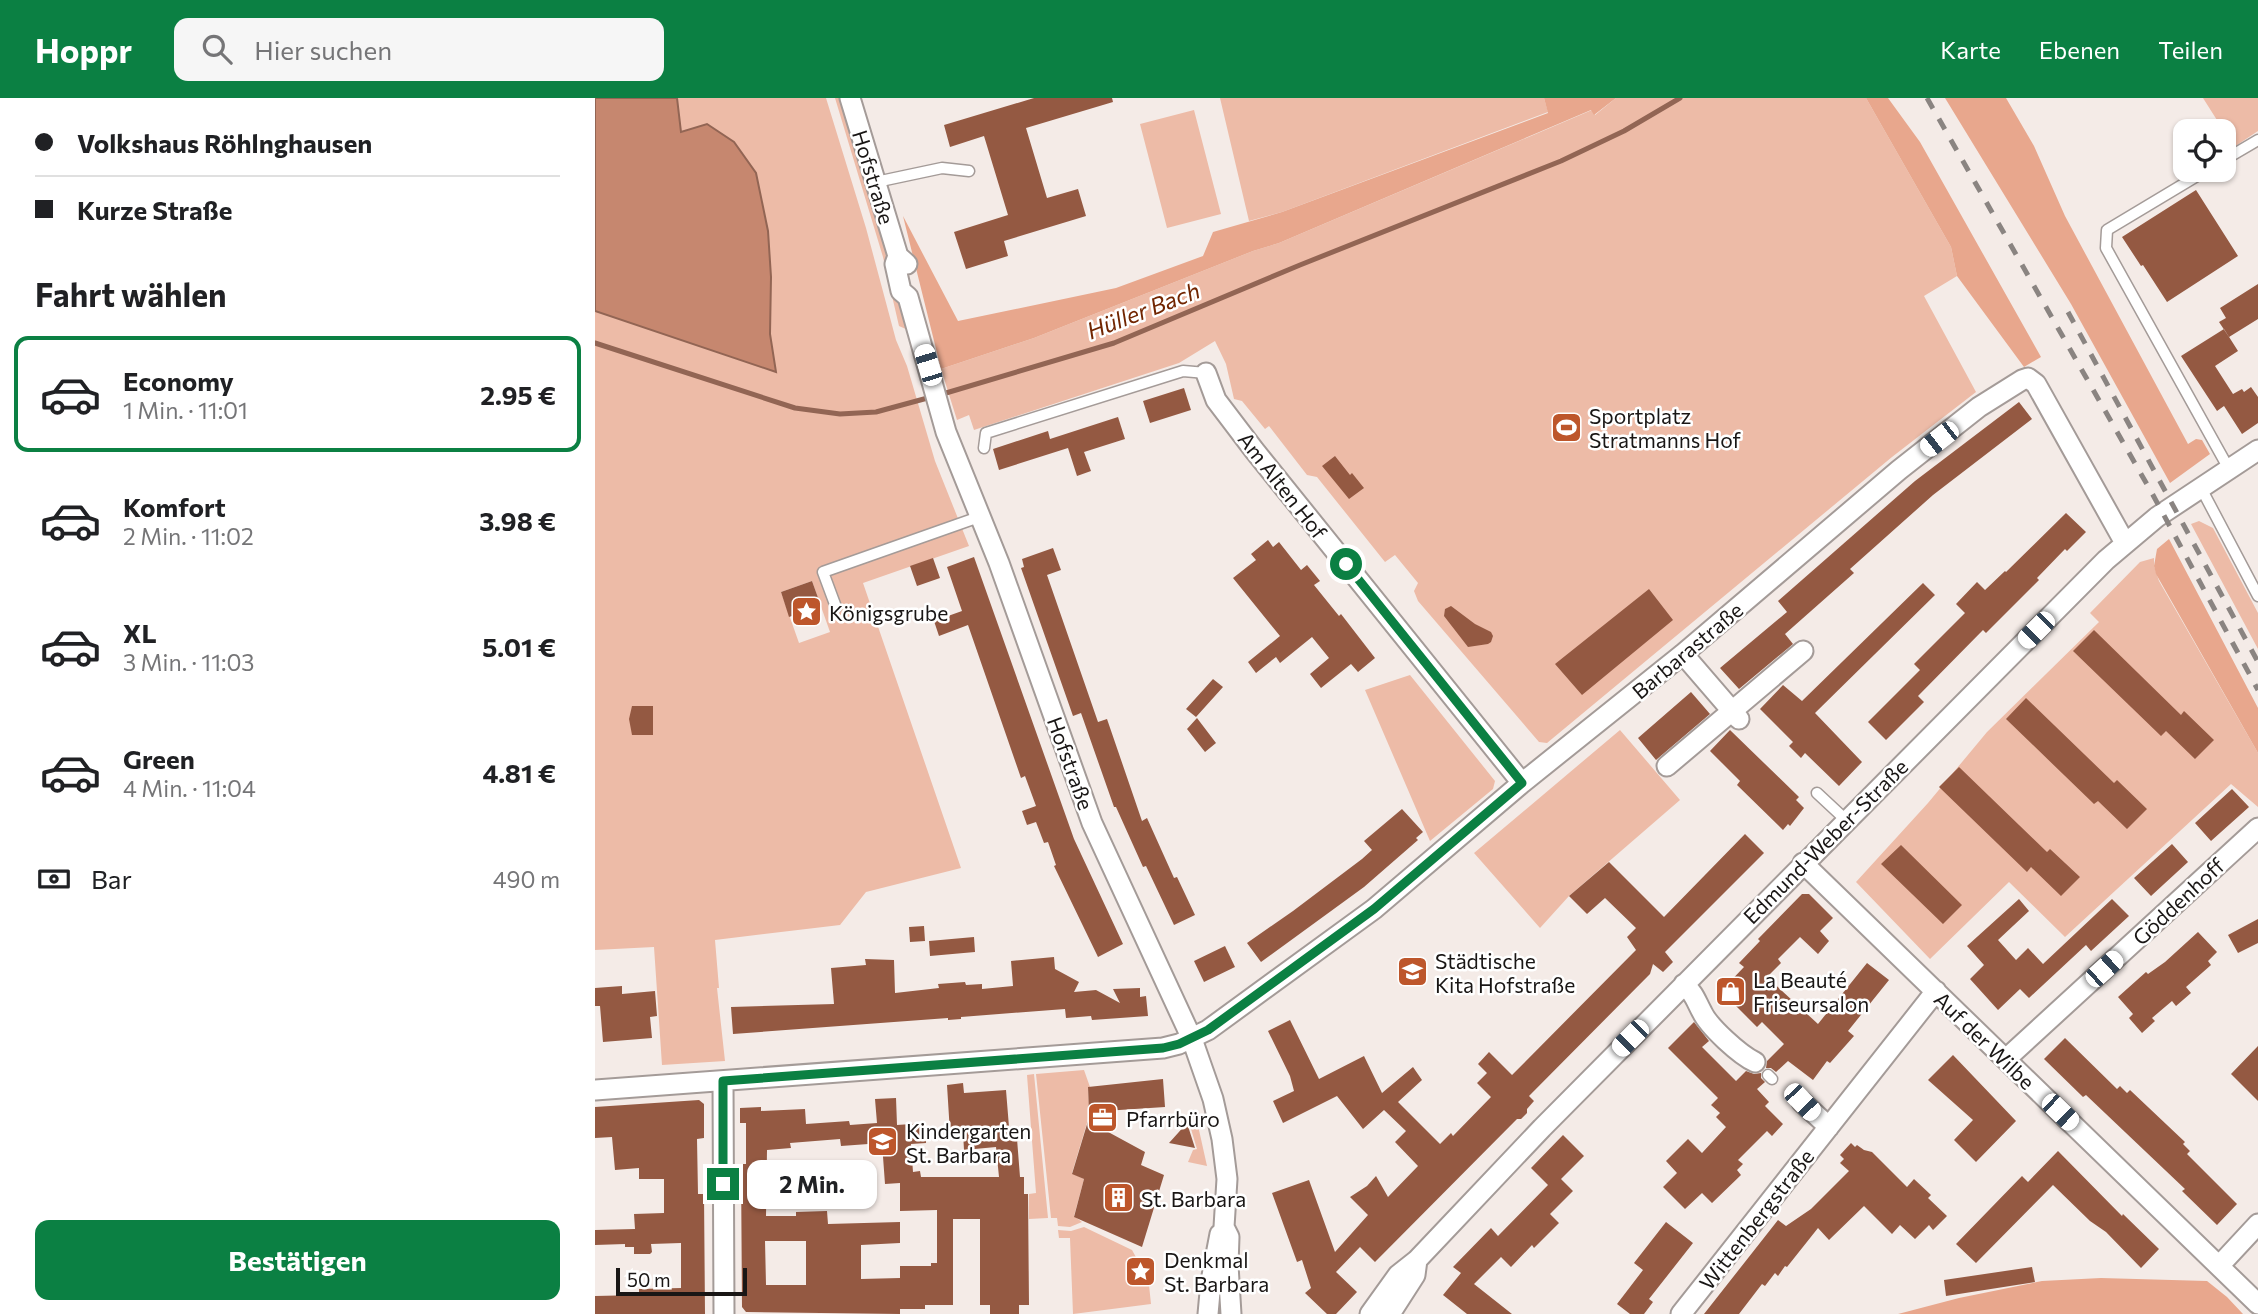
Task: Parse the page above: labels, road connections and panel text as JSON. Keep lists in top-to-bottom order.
{
  "streets": {
    "street": [
      "Hofstraße",
      "Am Alten Hof",
      "Barbarastraße",
      "Edmund-Weber-Straße",
      "Göddenhoff",
      "Auf der Wilbe",
      "Wittenbergstraße"
    ]
  },
  "crossings": [
    ["Hofstraße", "Barbarastraße"],
    ["Am Alten Hof", "Barbarastraße"],
    ["Barbarastraße", "Edmund-Weber-Straße"],
    ["Edmund-Weber-Straße", "Auf der Wilbe"],
    ["Göddenhoff", "Auf der Wilbe"],
    ["Auf der Wilbe", "Wittenbergstraße"]
  ],
  "water": ["Hüller Bach"],
  "places": {
    "sports": ["Sportplatz Stratmanns Hof"],
    "place": ["Königsgrube", "Denkmal St. Barbara"],
    "school or university": ["Städtische Kita Hofstraße", "Kindergarten St. Barbara"],
    "shop": ["La Beauté Friseursalon"],
    "office": ["Pfarrbüro"],
    "building": ["St. Barbara"]
  },
  "scale_bar": "50 m",
  "page": {
    "header": "Hoppr",
    "search": "Hier suchen",
    "nav": ["Karte", "Ebenen", "Teilen"],
    "banner": ["Volkshaus Röhlnghausen", "Kurze Straße"],
    "heading": "Fahrt wählen",
    "list": [
      {
        "name": "Economy",
        "note": "1 Min. · 11:01",
        "value": "2.95 €"
      },
      {
        "name": "Komfort",
        "note": "2 Min. · 11:02",
        "value": "3.98 €"
      },
      {
        "name": "XL",
        "note": "3 Min. · 11:03",
        "value": "5.01 €"
      },
      {
        "name": "Green",
        "note": "4 Min. · 11:04",
        "value": "4.81 €"
      }
    ],
    "pay": ["Bar", "490 m"],
    "bubble": "2 Min.",
    "buttons": "Bestätigen",
    "scale": "50 m"
  }
}
